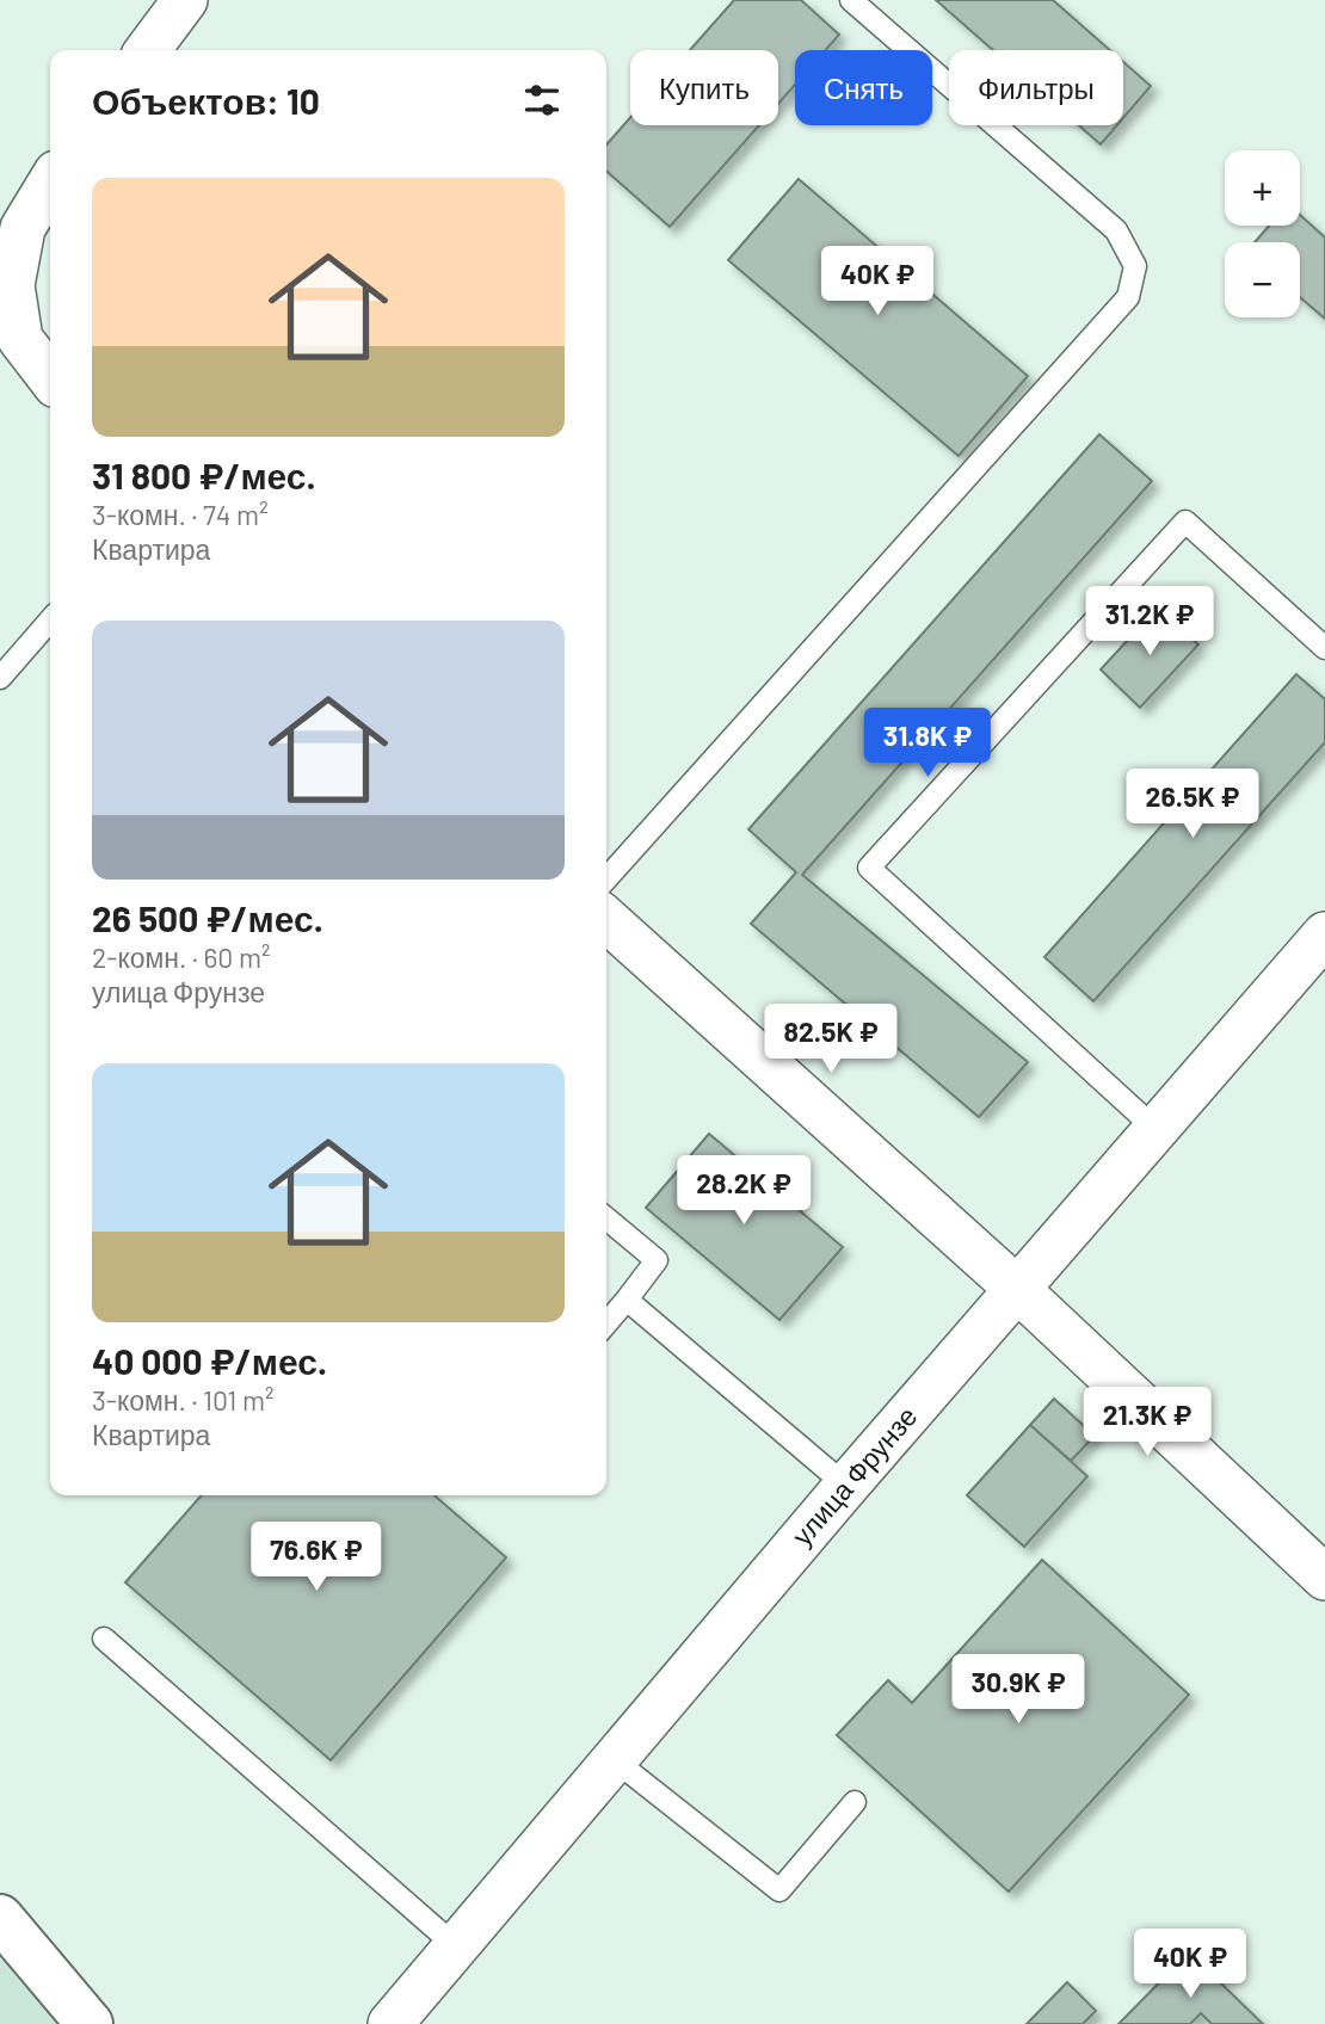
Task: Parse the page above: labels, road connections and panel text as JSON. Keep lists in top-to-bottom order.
{
  "streets": {
    "street": ["улица Фрунзе"]
  },
  "page": {
    "chip": ["Купить", "Снять", "Фильтры"],
    "heading": "Объектов: 10",
    "map_buttons": ["+", "−"],
    "list": [
      {
        "name": "31 800 ₽/мес.",
        "note": "3-комн. · 74 m² · Квартира"
      },
      {
        "name": "26 500 ₽/мес.",
        "note": "2-комн. · 60 m² · улица Фрунзе"
      },
      {
        "name": "40 000 ₽/мес.",
        "note": "3-комн. · 101 m² · Квартира"
      }
    ],
    "price": [
      "40K ₽",
      "31.2K ₽",
      "31.8K ₽",
      "26.5K ₽",
      "82.5K ₽",
      "28.2K ₽",
      "21.3K ₽",
      "76.6K ₽",
      "30.9K ₽",
      "40K ₽"
    ]
  }
}
